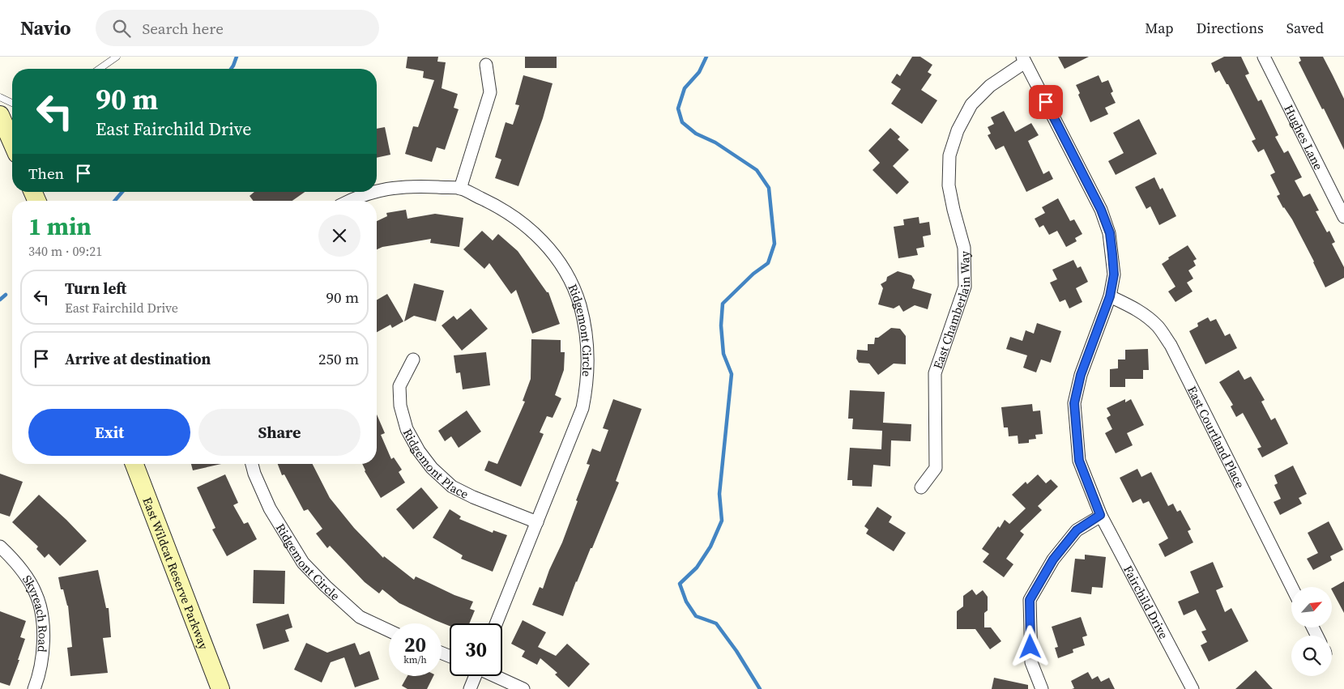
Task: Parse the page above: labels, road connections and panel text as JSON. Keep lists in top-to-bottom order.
{
  "streets": {
    "main road": ["East Wildcat Reserve Parkway"],
    "street": [
      "Hughes Lane",
      "East Chamberlain Way",
      "Ridgemont Circle",
      "East Courtland Place",
      "Ridgemont Place",
      "Fairchild Drive",
      "Skyreach Road"
    ]
  },
  "crossings": [
    ["East Chamberlain Way", "Fairchild Drive"],
    ["Ridgemont Circle", "Ridgemont Place"],
    ["East Courtland Place", "Fairchild Drive"]
  ],
  "north": "top right",
  "page": {
    "header": "Navio",
    "search": "Search here",
    "nav": ["Map", "Directions", "Saved"],
    "turn": ["90 m", "East Fairchild Drive"],
    "then": "Then",
    "heading": ["1 min", "340 m · 09:21"],
    "list": [
      {
        "name": "Turn left",
        "note": "East Fairchild Drive",
        "value": "90 m"
      },
      {
        "name": "Arrive at destination",
        "value": "250 m"
      }
    ],
    "buttons": ["Exit", "Share"],
    "speed": "20 km/h",
    "limit": "30"
  }
}
